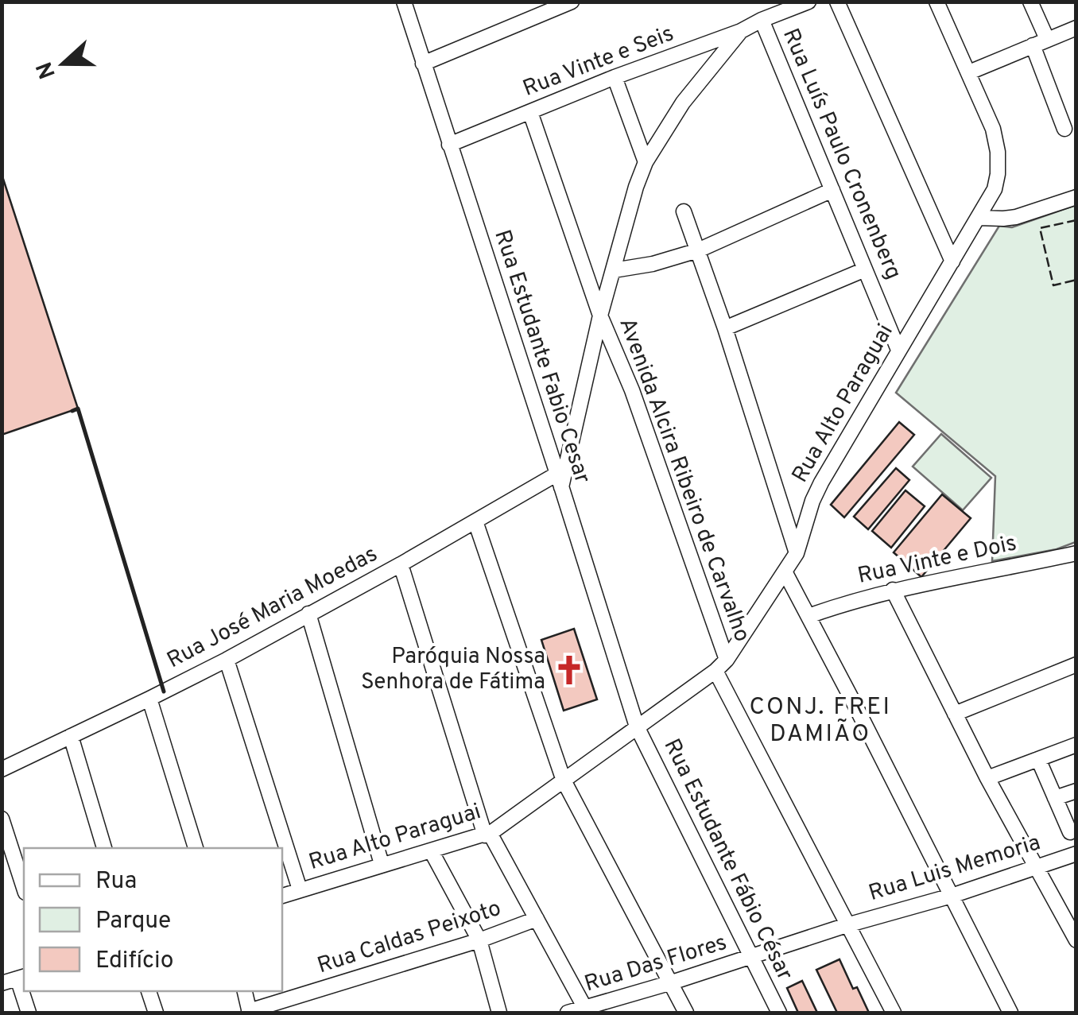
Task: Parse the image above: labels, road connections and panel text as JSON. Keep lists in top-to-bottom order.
{
  "streets": {
    "street": [
      "Rua Vinte e Seis",
      "Rua Luís Paulo Cronenberg",
      "Rua Estudante Fabio Cesar",
      "Rua Alto Paraguai",
      "Avenida Alcira Ribeiro de Carvalho",
      "Rua Vinte e Dois",
      "Rua José Maria Moedas",
      "Rua Estudante Fábio César",
      "Rua Luis Memoria",
      "Rua Caldas Peixoto",
      "Rua Das Flores"
    ]
  },
  "crossings": [
    ["Rua Vinte e Seis", "Rua Luís Paulo Cronenberg"],
    ["Rua Vinte e Seis", "Rua Estudante Fabio Cesar"],
    ["Rua Vinte e Seis", "Avenida Alcira Ribeiro de Carvalho"],
    ["Rua Luís Paulo Cronenberg", "Rua Alto Paraguai"],
    ["Rua Estudante Fabio Cesar", "Rua Alto Paraguai"],
    ["Rua Estudante Fabio Cesar", "Rua José Maria Moedas"],
    ["Rua Estudante Fabio Cesar", "Rua Estudante Fábio César"],
    ["Rua Alto Paraguai", "Avenida Alcira Ribeiro de Carvalho"],
    ["Rua Alto Paraguai", "Rua Estudante Fábio César"],
    ["Avenida Alcira Ribeiro de Carvalho", "Rua Luis Memoria"],
    ["Avenida Alcira Ribeiro de Carvalho", "Rua Das Flores"],
    ["Rua Estudante Fábio César", "Rua Das Flores"],
    ["Rua Luis Memoria", "Rua Das Flores"]
  ],
  "districts": ["CONJ. FREI DAMIÃO"],
  "places": {
    "church": ["Paróquia Nossa Senhora de Fátima"]
  },
  "legend": ["Rua", "Parque", "Edifício"],
  "north": "left"
}
